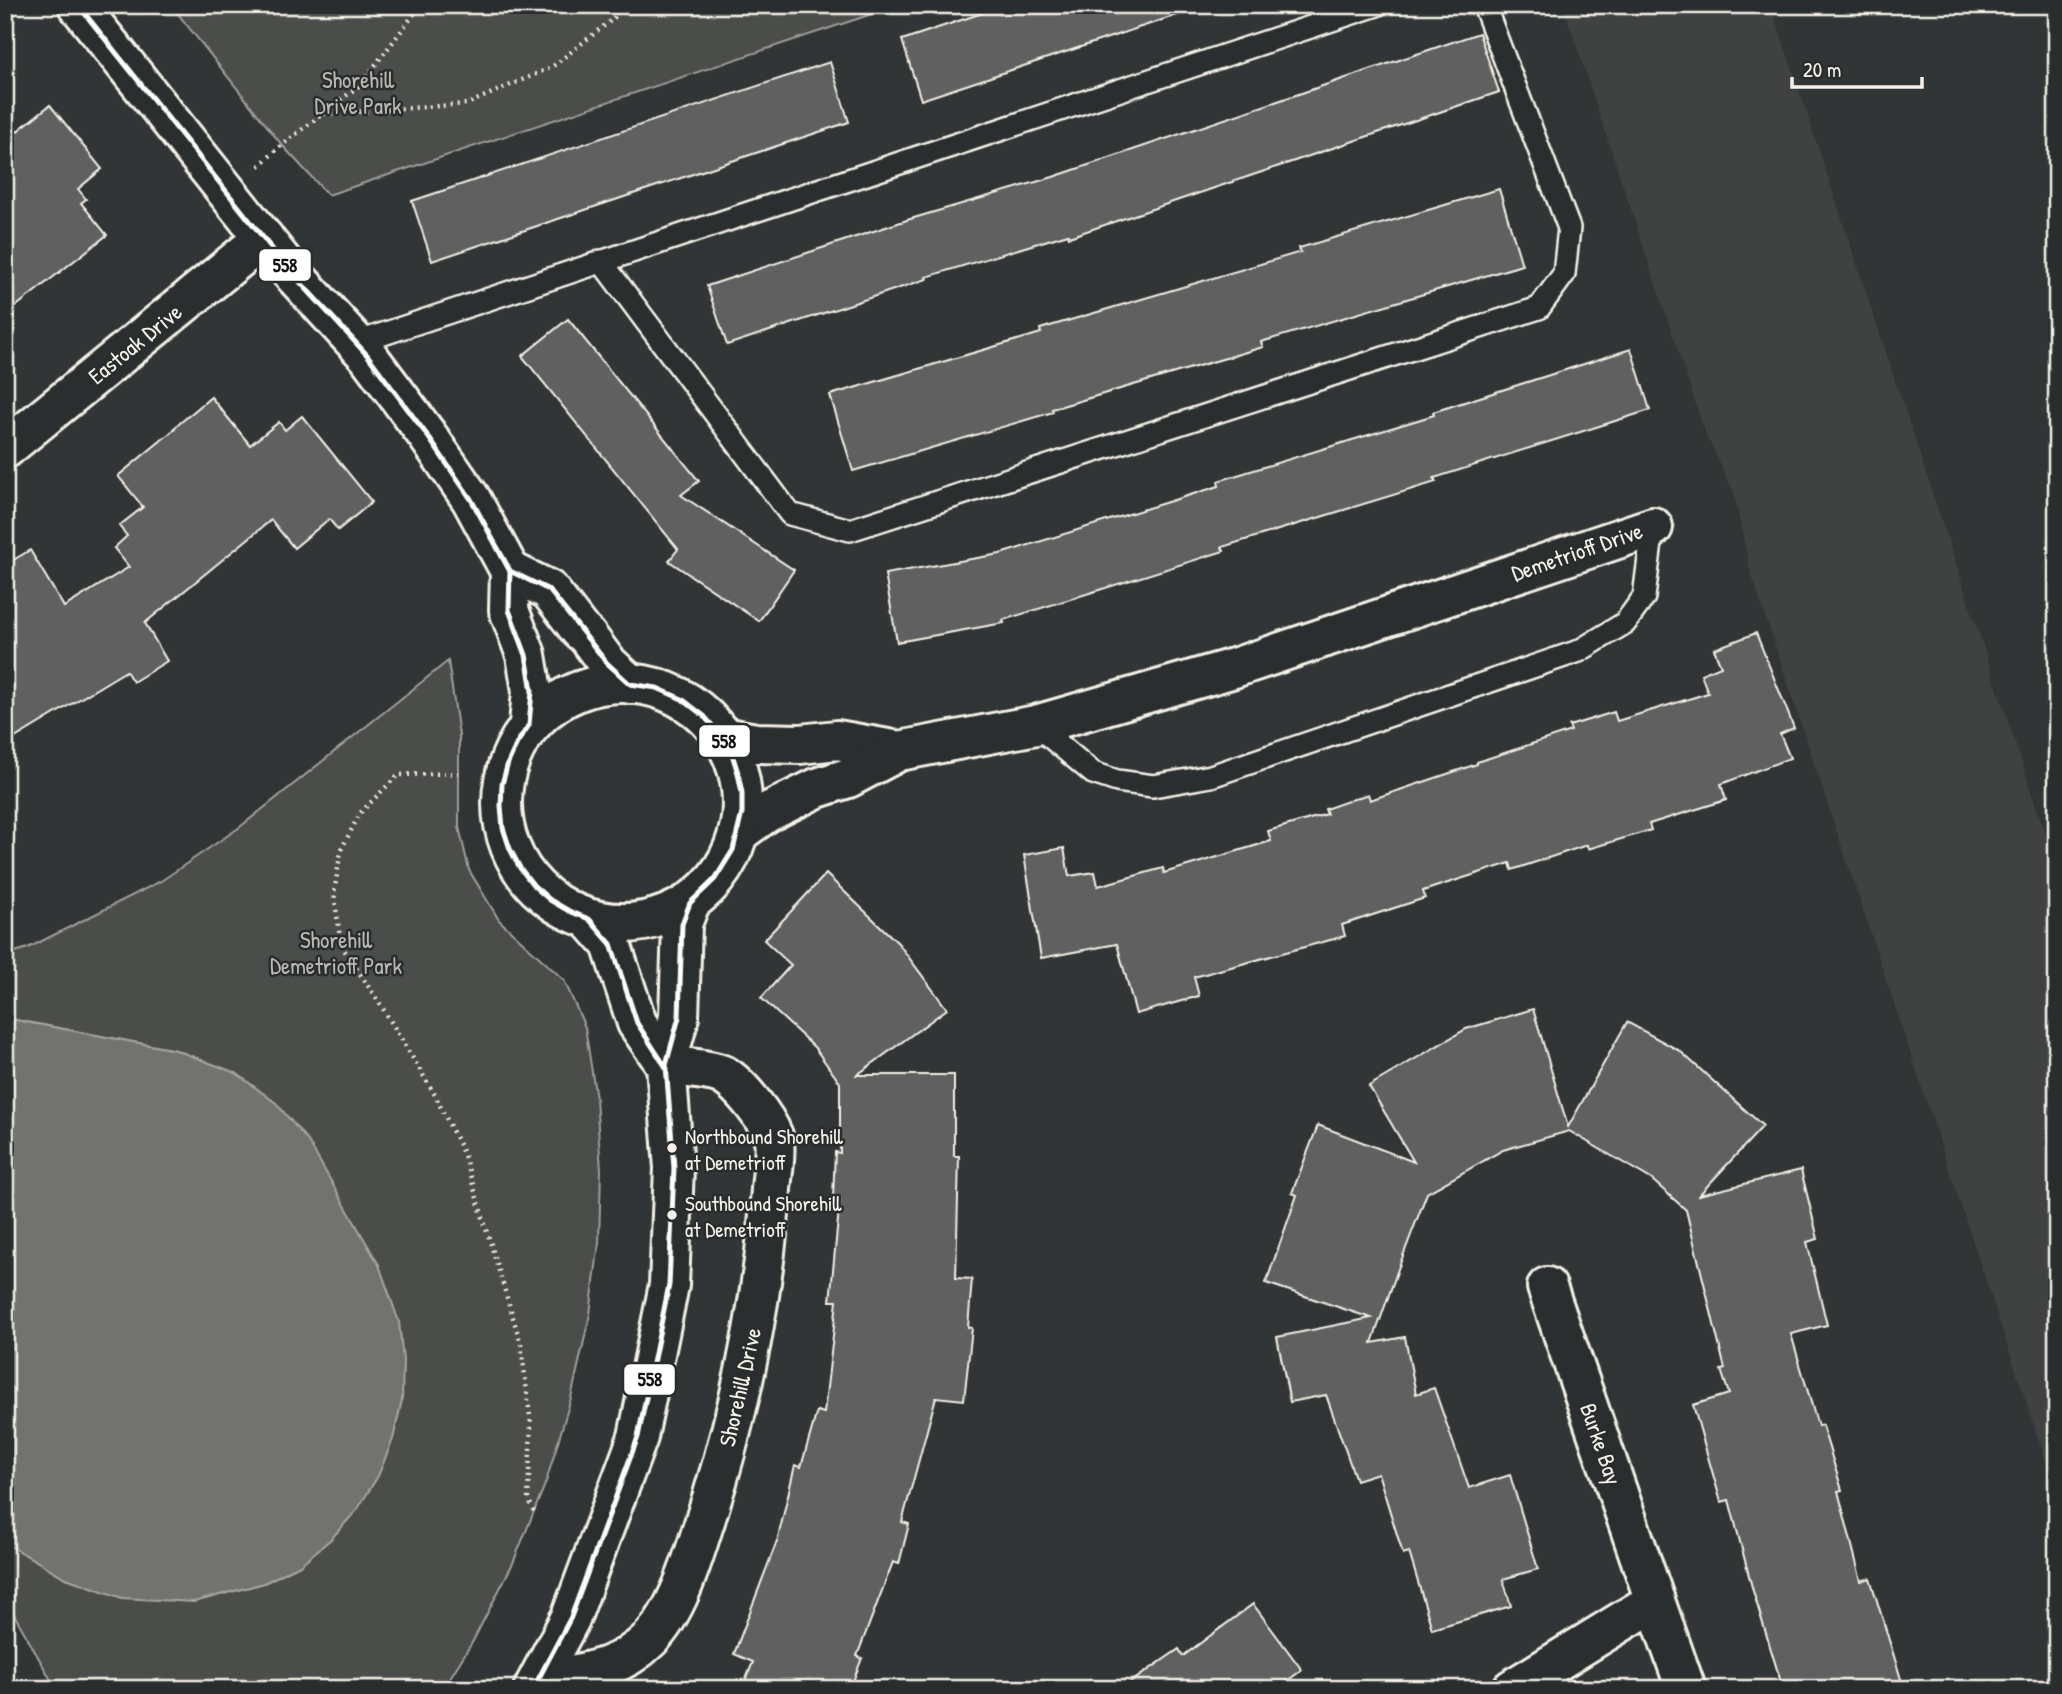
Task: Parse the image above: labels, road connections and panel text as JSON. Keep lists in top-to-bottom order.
{
  "streets": {
    "street": [
      "Eastoak Drive",
      "Demetrioff Drive",
      "Shorehill Drive",
      "Burke Bay"
    ]
  },
  "crossings": [
    ["Demetrioff Drive", "Shorehill Drive"]
  ],
  "parks": ["Shorehill Drive Park", "Shorehill Demetrioff Park"],
  "places": ["Northbound Shorehill at Demetrioff", "Southbound Shorehill at Demetrioff"],
  "lines": ["transit line 558"],
  "scale_bar": "20 m"
}
